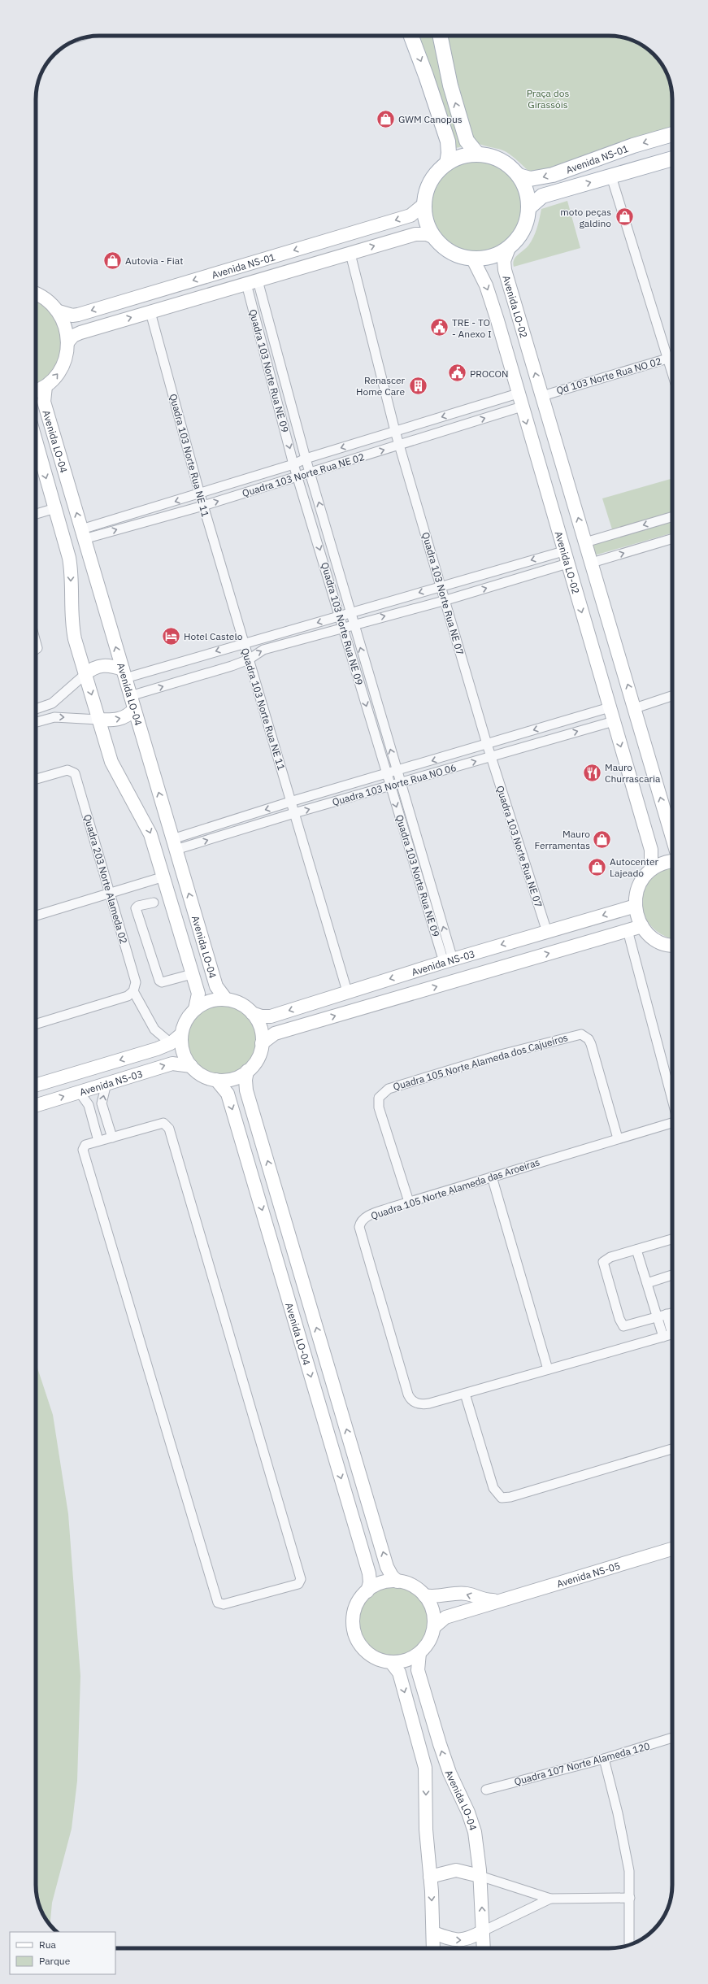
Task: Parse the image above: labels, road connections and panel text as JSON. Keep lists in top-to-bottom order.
{
  "streets": {
    "main road": ["Avenida NS-01"],
    "street": [
      "Avenida LO-02",
      "Quadra 103 Norte Rua NE 09",
      "Qd 103 Norte Rua NO 02",
      "Avenida LO-04",
      "Quadra 103 Norte Rua NE 11",
      "Quadra 103 Norte Rua NE 02",
      "Quadra 103 Norte Rua NE 07",
      "Quadra 103 Norte Rua NO 06",
      "Quadra 203 Norte Alameda 02",
      "Avenida NS-03",
      "Quadra 105 Norte Alameda dos Cajueiros",
      "Quadra 105 Norte Alameda das Aroeiras",
      "Avenida NS-05",
      "Quadra 107 Norte Alameda 120"
    ]
  },
  "crossings": [
    ["Avenida NS-01", "Avenida LO-02"],
    ["Avenida NS-01", "Quadra 103 Norte Rua NE 09"],
    ["Avenida NS-01", "Quadra 103 Norte Rua NE 11"],
    ["Avenida NS-01", "Quadra 103 Norte Rua NE 07"],
    ["Avenida LO-02", "Qd 103 Norte Rua NO 02"],
    ["Avenida LO-02", "Quadra 103 Norte Rua NE 02"],
    ["Avenida LO-02", "Quadra 103 Norte Rua NO 06"],
    ["Quadra 103 Norte Rua NE 09", "Quadra 103 Norte Rua NE 02"],
    ["Quadra 103 Norte Rua NE 09", "Quadra 103 Norte Rua NO 06"],
    ["Quadra 103 Norte Rua NE 09", "Avenida NS-03"],
    ["Avenida LO-04", "Quadra 103 Norte Rua NE 02"],
    ["Avenida LO-04", "Quadra 103 Norte Rua NO 06"],
    ["Avenida LO-04", "Avenida NS-03"],
    ["Avenida LO-04", "Avenida NS-05"],
    ["Quadra 103 Norte Rua NE 11", "Quadra 103 Norte Rua NE 02"],
    ["Quadra 103 Norte Rua NE 11", "Quadra 103 Norte Rua NO 06"],
    ["Quadra 103 Norte Rua NE 11", "Avenida NS-03"],
    ["Quadra 103 Norte Rua NE 02", "Quadra 103 Norte Rua NE 07"],
    ["Quadra 103 Norte Rua NE 07", "Quadra 103 Norte Rua NO 06"],
    ["Quadra 103 Norte Rua NE 07", "Avenida NS-03"],
    ["Quadra 105 Norte Alameda dos Cajueiros", "Quadra 105 Norte Alameda das Aroeiras"]
  ],
  "parks": ["Praça dos Girassóis"],
  "places": {
    "shop": [
      "GWM Canopus",
      "moto peças galdino",
      "Autovia - Fiat",
      "Mauro Ferramentas",
      "Autocenter Lajeado"
    ],
    "public building": ["TRE - TO - Anexo I", "PROCON"],
    "building": ["Renascer Home Care"],
    "hotel": ["Hotel Castelo"],
    "restaurant": ["Mauro Churrascaria"]
  },
  "legend": ["Rua", "Parque"]
}
